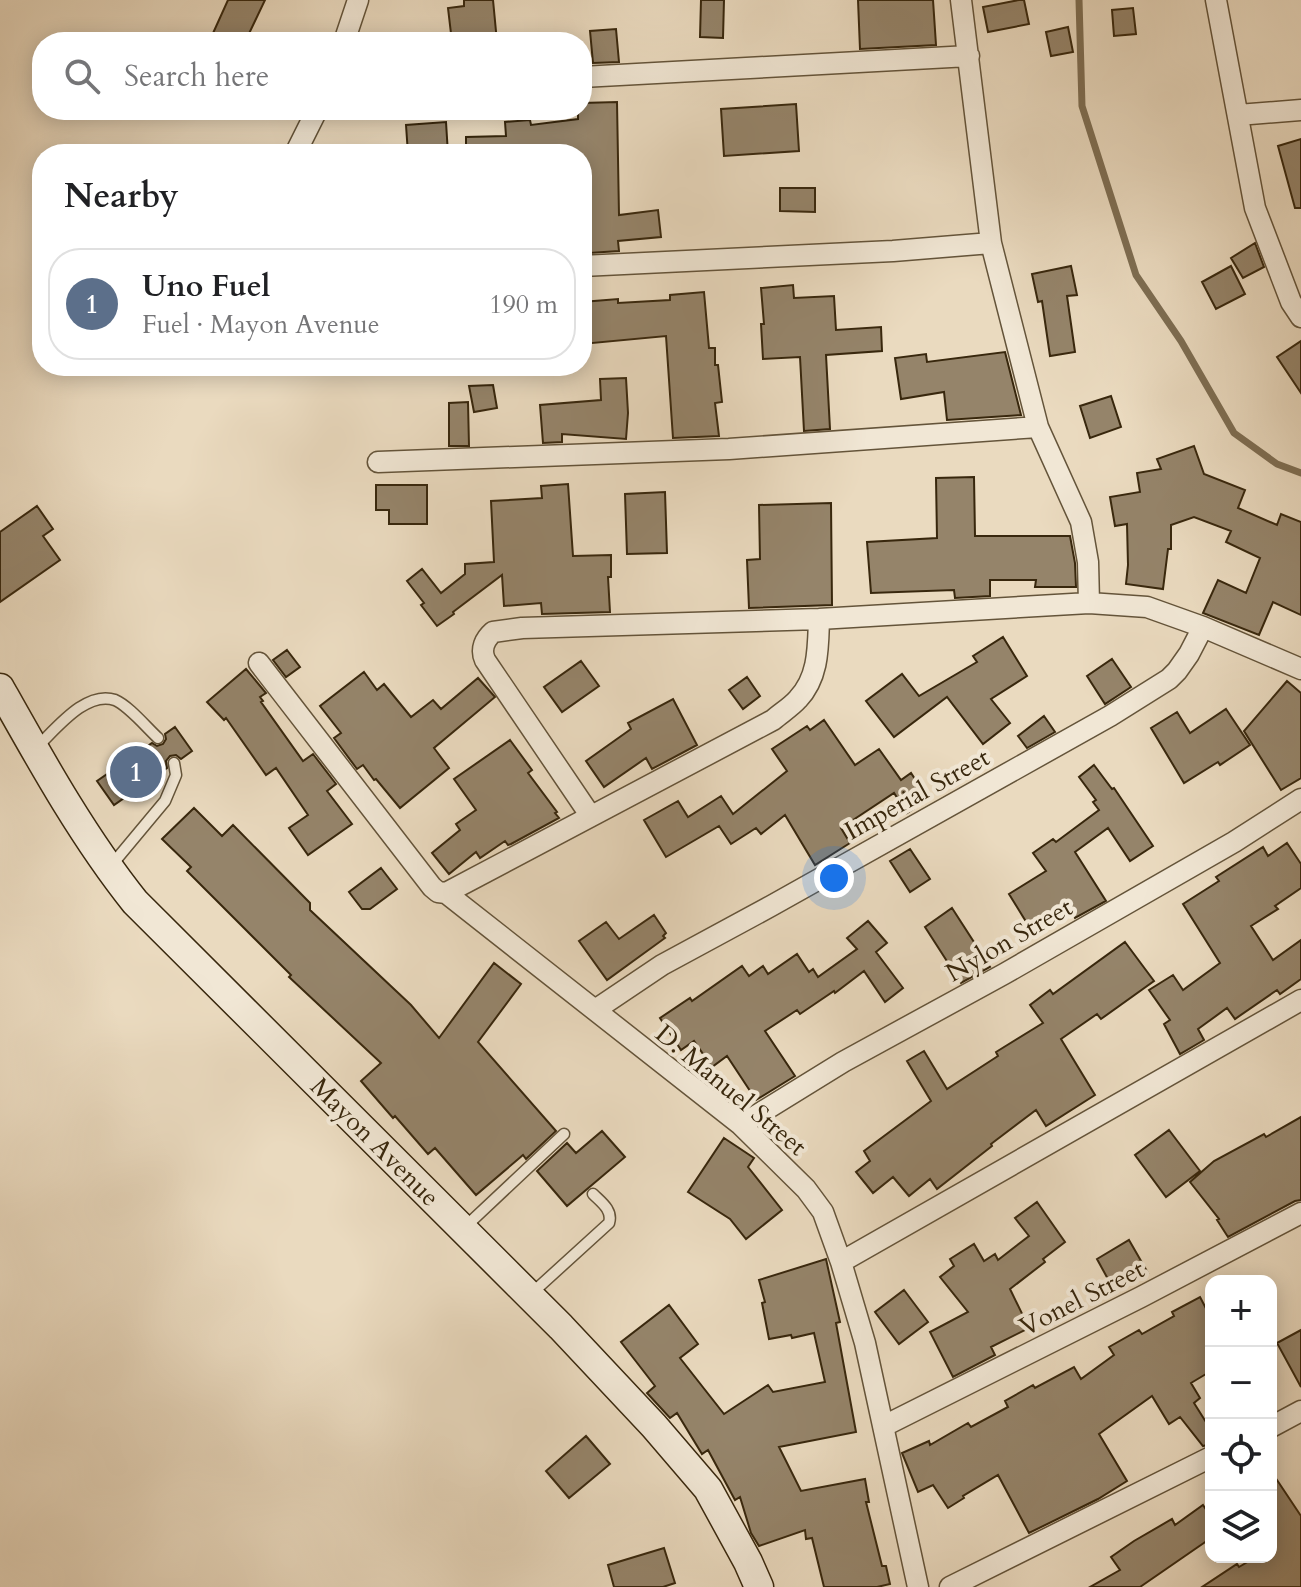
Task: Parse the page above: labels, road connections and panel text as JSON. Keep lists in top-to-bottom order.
{
  "streets": {
    "main road": ["Mayon Avenue"],
    "street": [
      "Imperial Street",
      "Nylon Street",
      "D. Manuel Street",
      "Vonel Street"
    ]
  },
  "crossings": [
    ["Imperial Street", "D. Manuel Street"],
    ["Nylon Street", "D. Manuel Street"],
    ["D. Manuel Street", "Vonel Street"]
  ],
  "page": {
    "search": "Search here",
    "heading": "Nearby",
    "list": [
      {
        "mark": "1",
        "name": "Uno Fuel",
        "note": "Fuel · Mayon Avenue",
        "value": "190 m"
      }
    ],
    "pins": "1",
    "map_buttons": ["+", "−"]
  }
}
